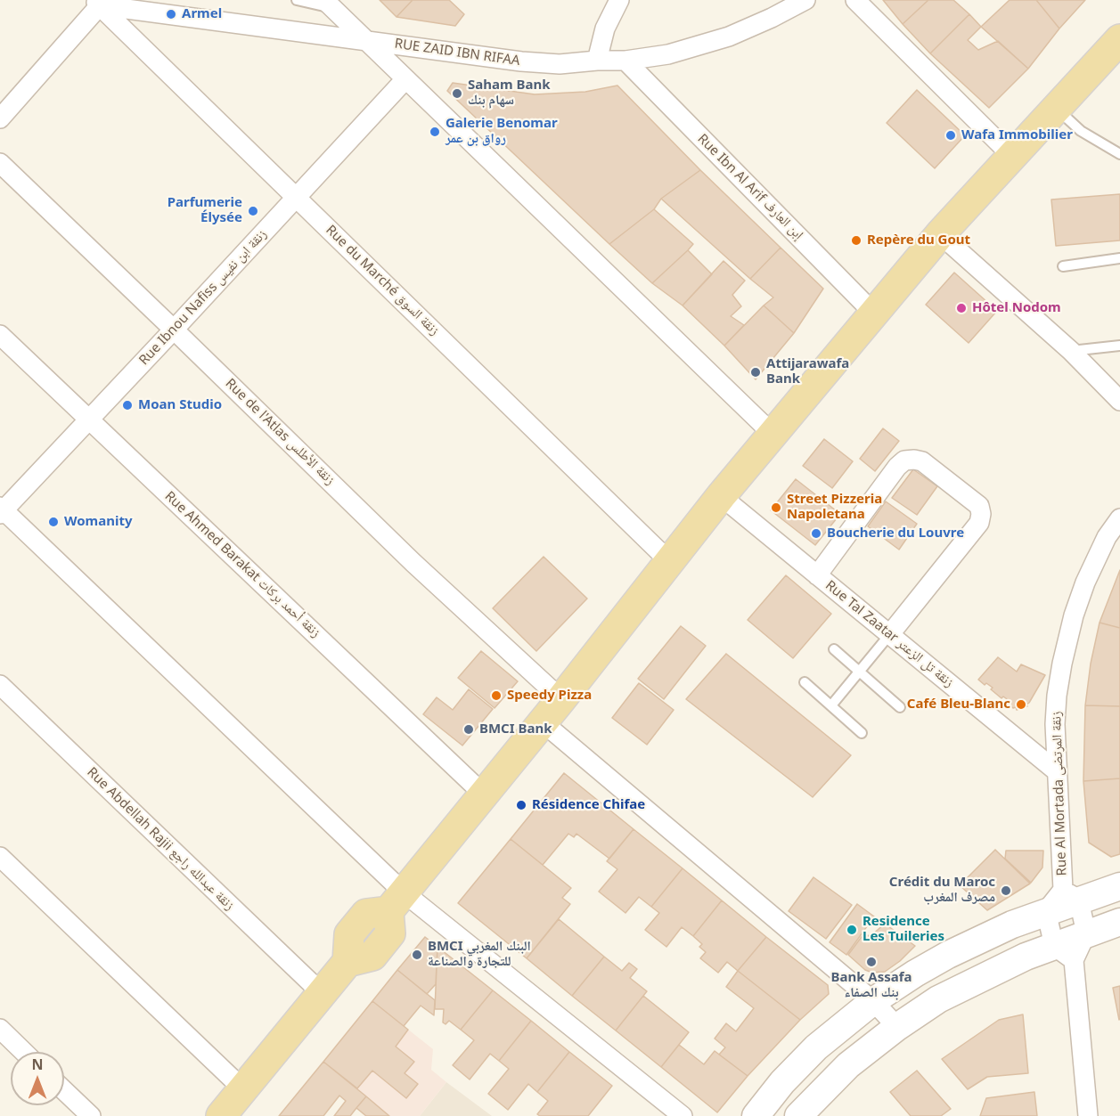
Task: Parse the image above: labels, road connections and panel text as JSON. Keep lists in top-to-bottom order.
{
  "streets": {
    "street": [
      "RUE ZAID IBN RIFAA",
      "Rue Ibn Al Arif إبن العارف",
      "Rue du Marché زنقة السوق",
      "Rue Ibnou Nafiss زنقة ابن نفيس",
      "Rue de l'Atlas زنقة الأطلس",
      "Rue Ahmed Barakat زنقة أحمد بركات",
      "Rue Tal Zaatar زنقة تل الزعتر",
      "Rue Al Mortada زنقة المرتضى",
      "Rue Abdellah Rajii زنقة عبدالله راجع"
    ]
  },
  "crossings": [
    ["RUE ZAID IBN RIFAA", "Rue Ibn Al Arif إبن العارف"],
    ["RUE ZAID IBN RIFAA", "Rue du Marché زنقة السوق"],
    ["Rue du Marché زنقة السوق", "Rue Ibnou Nafiss زنقة ابن نفيس"],
    ["Rue Ibnou Nafiss زنقة ابن نفيس", "Rue de l'Atlas زنقة الأطلس"],
    ["Rue Ibnou Nafiss زنقة ابن نفيس", "Rue Ahmed Barakat زنقة أحمد بركات"],
    ["Rue Tal Zaatar زنقة تل الزعتر", "Rue Al Mortada زنقة المرتضى"]
  ],
  "places": [
    "Armel",
    "Saham Bank سهام بنك",
    "Galerie Benomar رواق بن عمر",
    "Wafa Immobilier",
    "Parfumerie Élysée",
    "Repère du Gout",
    "Hôtel Nodom",
    "Attijarawafa Bank",
    "Moan Studio",
    "Street Pizzeria Napoletana",
    "Womanity",
    "Boucherie du Louvre",
    "Speedy Pizza",
    "Café Bleu-Blanc",
    "BMCI Bank",
    "Résidence Chifae",
    "Crédit du Maroc مصرف المغرب",
    "Residence Les Tuileries",
    "BMCI البنك المغربي للتجارة والصناعة",
    "Bank Assafa بنك الصفاء"
  ],
  "north": "top"
}
